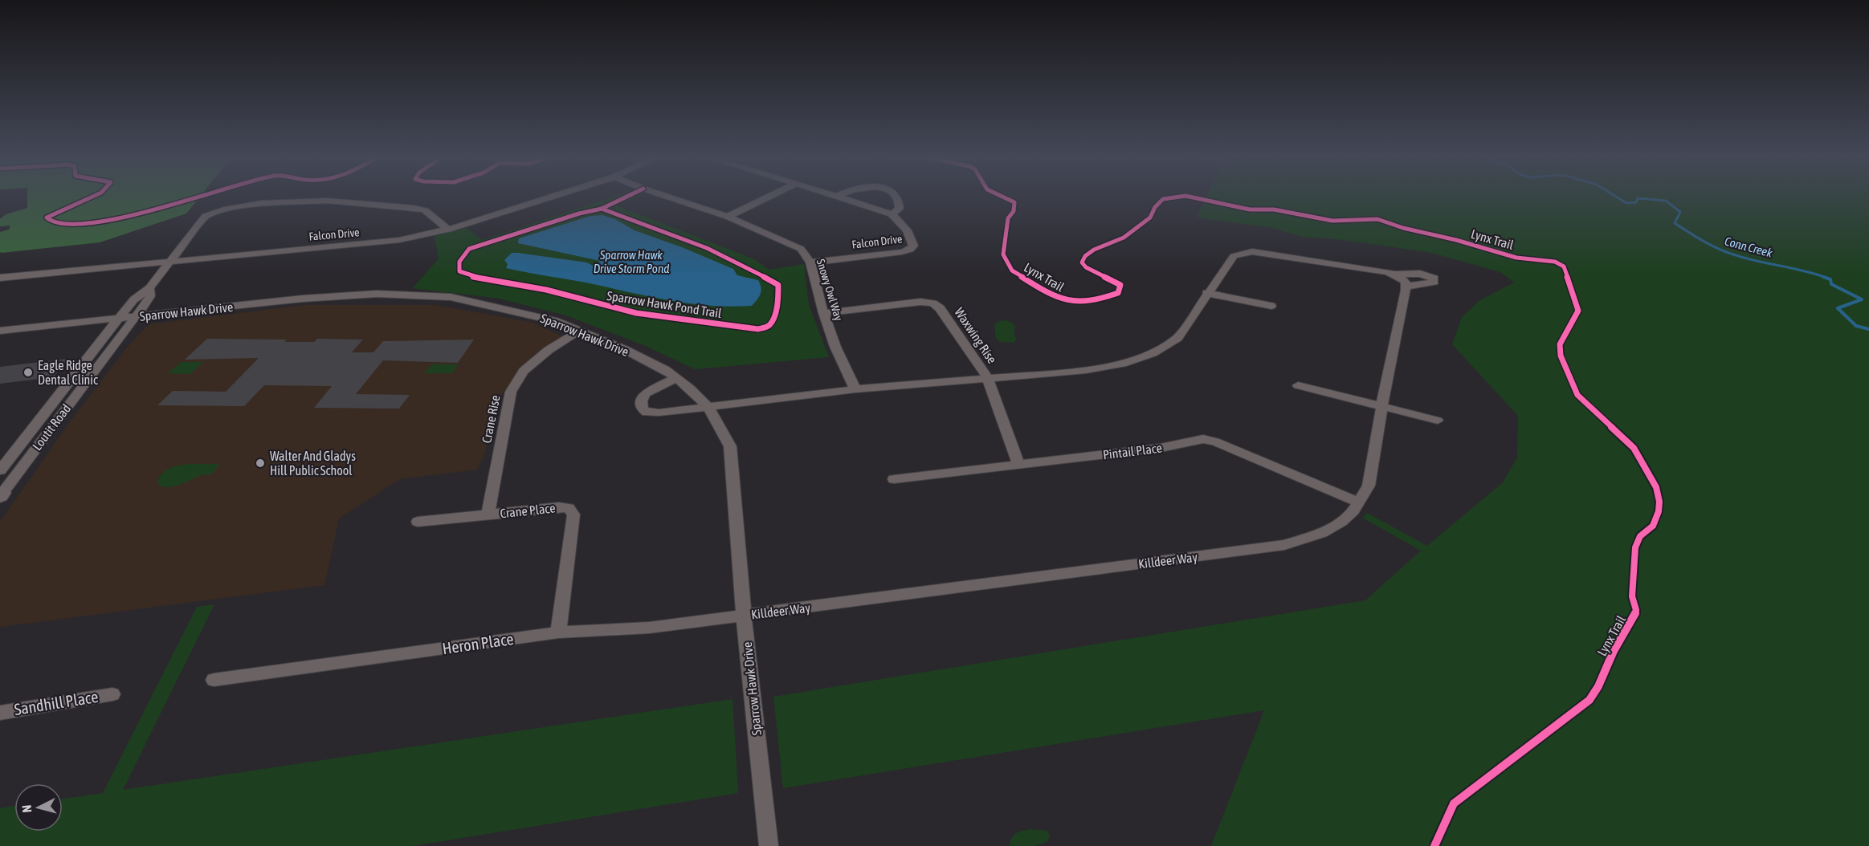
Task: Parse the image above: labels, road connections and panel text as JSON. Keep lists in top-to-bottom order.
{
  "streets": {
    "street": [
      "Falcon Drive",
      "Snowy Owl Way",
      "Sparrow Hawk Drive",
      "Waxwing Rise",
      "Crane Rise",
      "Loutit Road",
      "Pintail Place",
      "Crane Place",
      "Killdeer Way",
      "Heron Place",
      "Sandhill Place"
    ],
    "cycle path": ["Lynx Trail", "Sparrow Hawk Pond Trail"]
  },
  "crossings": [
    ["Falcon Drive", "Snowy Owl Way"],
    ["Falcon Drive", "Loutit Road"],
    ["Snowy Owl Way", "Waxwing Rise"],
    ["Sparrow Hawk Drive", "Crane Rise"],
    ["Sparrow Hawk Drive", "Loutit Road"],
    ["Sparrow Hawk Drive", "Killdeer Way"],
    ["Sparrow Hawk Drive", "Heron Place"],
    ["Waxwing Rise", "Pintail Place"],
    ["Crane Rise", "Crane Place"],
    ["Pintail Place", "Killdeer Way"],
    ["Crane Place", "Heron Place"],
    ["Killdeer Way", "Heron Place"]
  ],
  "water": ["Conn Creek", "Sparrow Hawk Drive Storm Pond"],
  "places": ["Eagle Ridge Dental Clinic", "Walter And Gladys Hill Public School"],
  "north": "left"
}
